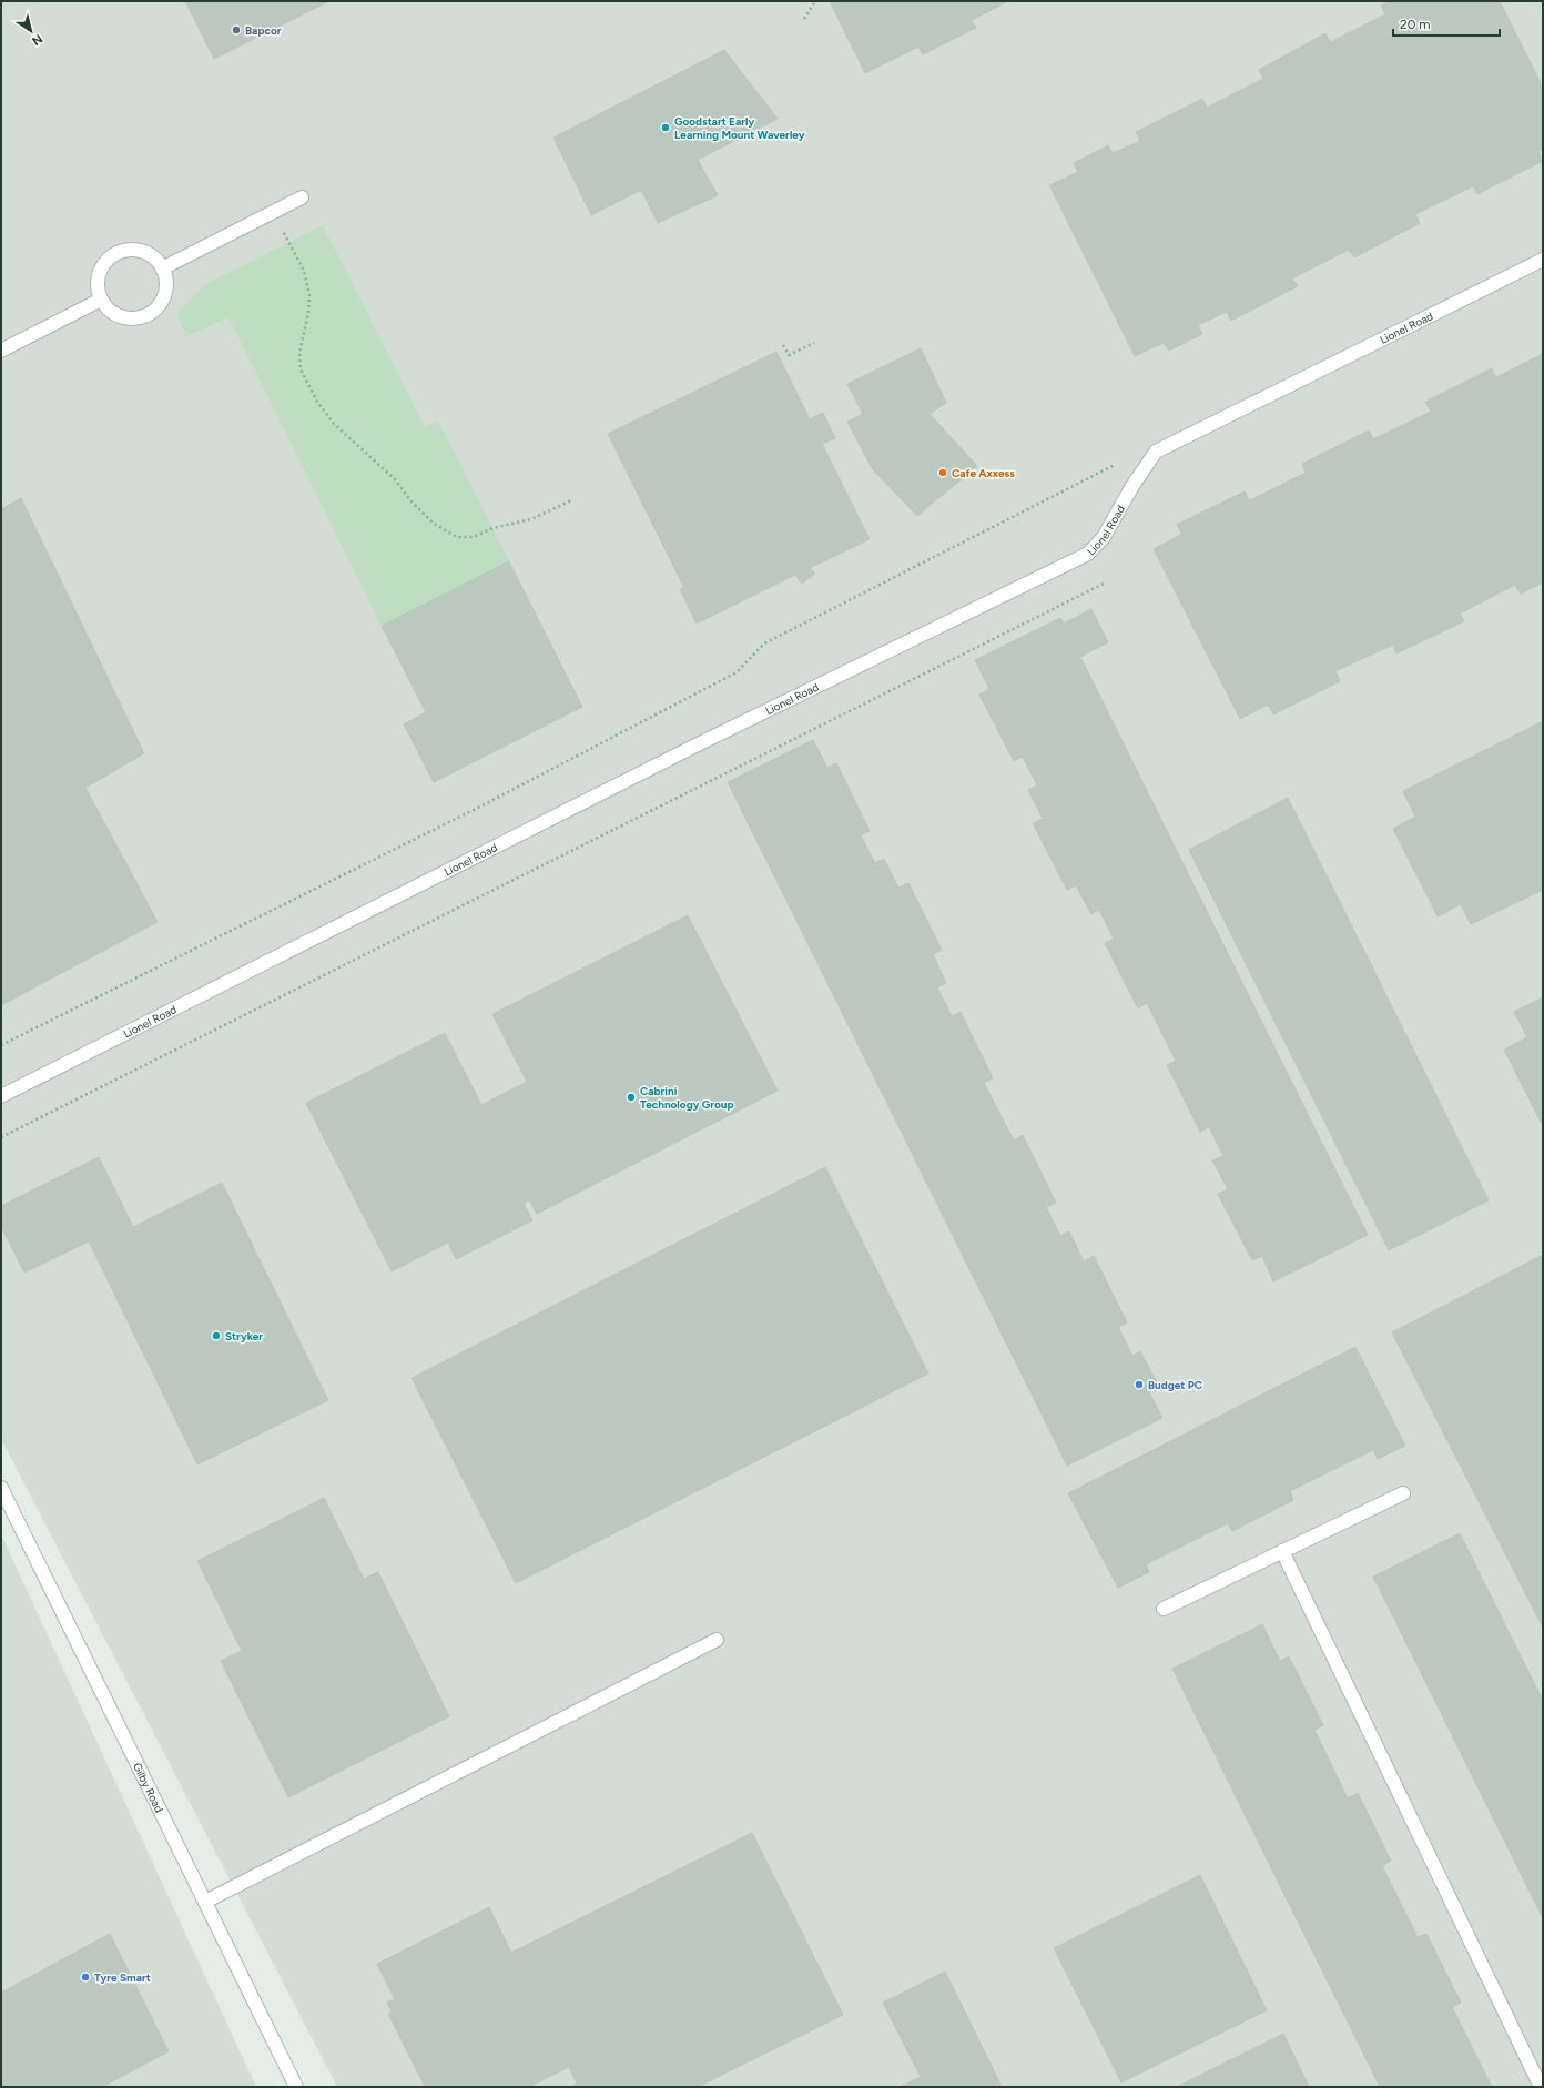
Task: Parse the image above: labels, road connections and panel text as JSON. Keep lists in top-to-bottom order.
{
  "streets": {
    "street": ["Lionel Road", "Gilby Road"]
  },
  "places": [
    "Bapcor",
    "Goodstart Early Learning Mount Waverley",
    "Cafe Axxess",
    "Cabrini Technology Group",
    "Stryker",
    "Budget PC",
    "Tyre Smart"
  ],
  "scale_bar": "20 m",
  "north": "bottom right"
}
